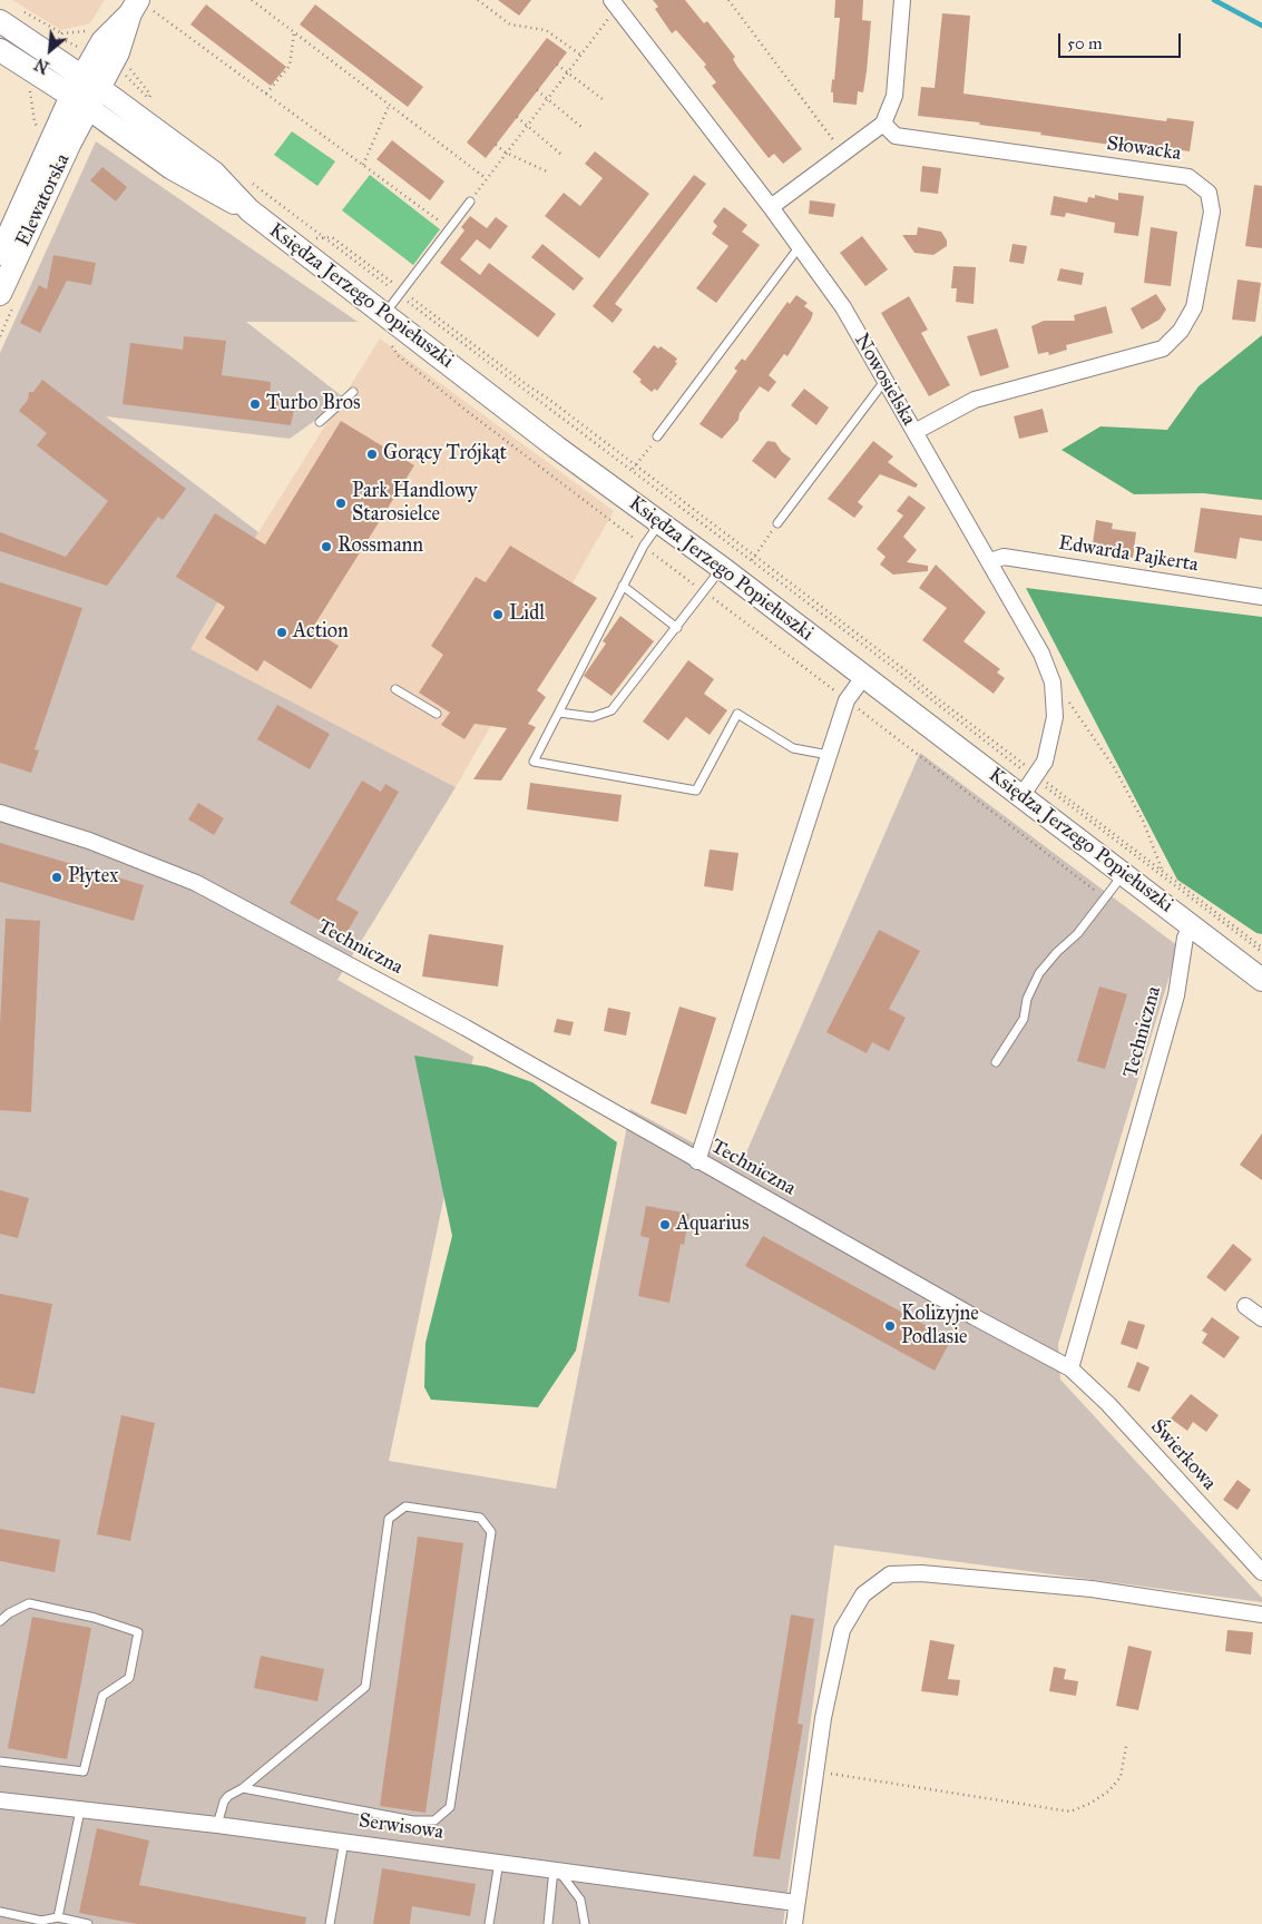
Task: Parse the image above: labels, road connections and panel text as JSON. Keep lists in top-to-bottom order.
{
  "streets": {
    "street": [
      "Słowacka",
      "Elewatorska",
      "Księdza Jerzego Popiełuszki",
      "Nowosielska",
      "Edwarda Pajkerta",
      "Techniczna",
      "Świerkowa",
      "Serwisowa"
    ]
  },
  "crossings": [
    ["Słowacka", "Nowosielska"],
    ["Elewatorska", "Księdza Jerzego Popiełuszki"],
    ["Księdza Jerzego Popiełuszki", "Nowosielska"],
    ["Księdza Jerzego Popiełuszki", "Techniczna"],
    ["Nowosielska", "Edwarda Pajkerta"],
    ["Techniczna", "Świerkowa"]
  ],
  "places": [
    "Turbo Bros",
    "Gorący Trójkąt",
    "Park Handlowy Starosielce",
    "Rossmann",
    "Lidl",
    "Action",
    "Płytex",
    "Aquarius",
    "Kolizyjne Podlasie"
  ],
  "scale_bar": "50 m",
  "north": "bottom left"
}
